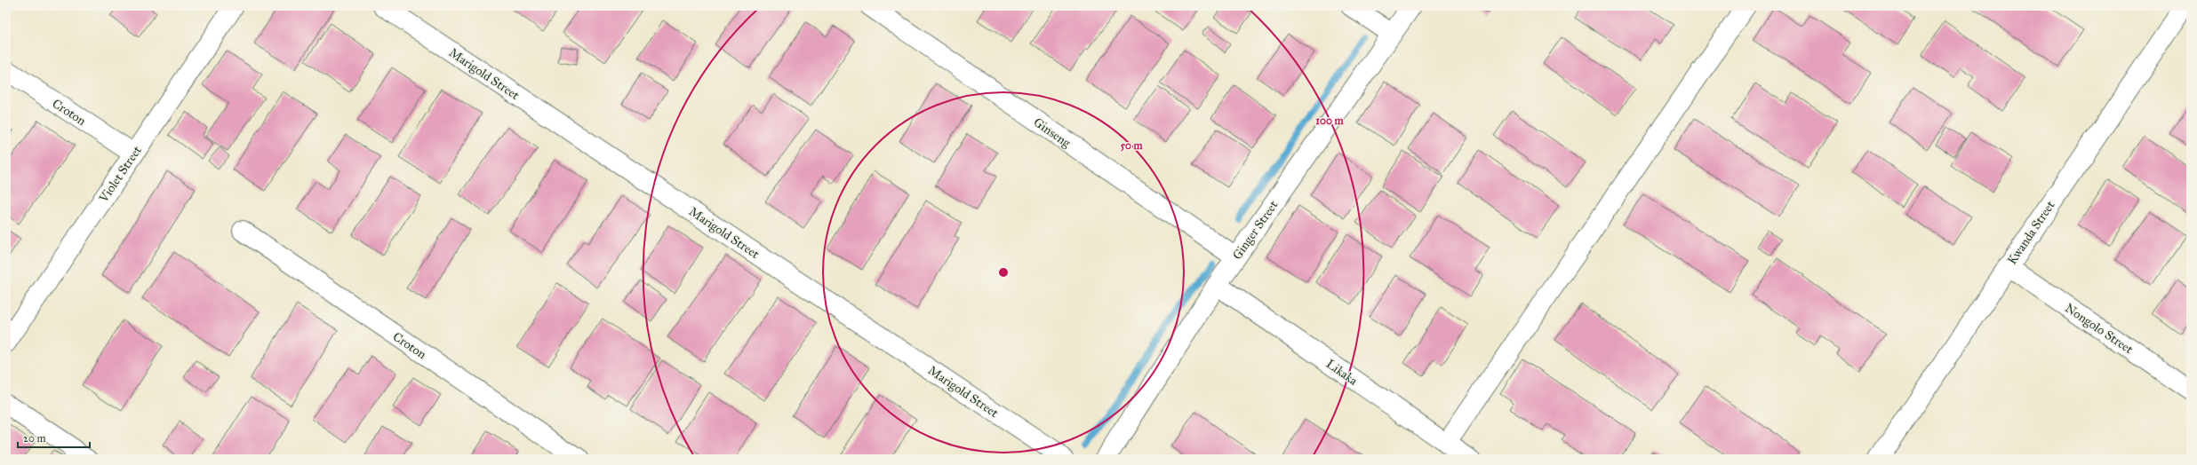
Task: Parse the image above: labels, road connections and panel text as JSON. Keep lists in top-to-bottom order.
{
  "streets": {
    "street": [
      "Marigold Street",
      "Croton",
      "Ginseng",
      "Violet Street",
      "Ginger Street",
      "Kwanda Street",
      "Nongolo Street",
      "Likaka"
    ]
  },
  "crossings": [
    ["Croton", "Violet Street"],
    ["Ginseng", "Ginger Street"],
    ["Ginger Street", "Likaka"],
    ["Kwanda Street", "Nongolo Street"]
  ],
  "scale_bar": "20 m",
  "rings": ["100 m", "50 m"]
}
